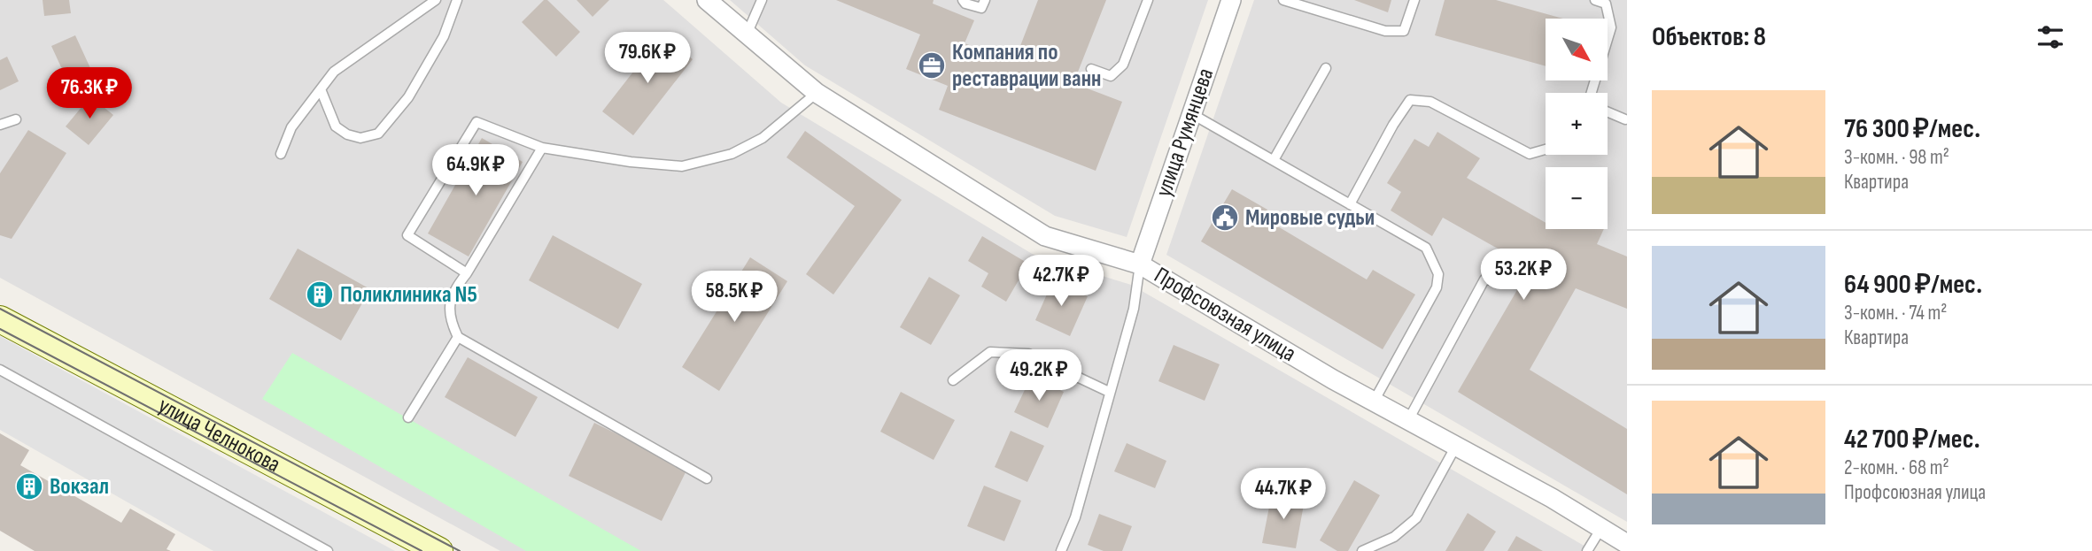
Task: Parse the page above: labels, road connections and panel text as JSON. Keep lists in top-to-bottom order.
{
  "streets": {
    "street": ["улица Румянцева", "Профсоюзная улица", "улица Челнокова"]
  },
  "crossings": [
    ["улица Румянцева", "Профсоюзная улица"]
  ],
  "places": {
    "office": ["Компания по реставрации ванн"],
    "public building": ["Мировые судьи"],
    "building": ["Поликлиника N5", "Вокзал"]
  },
  "north": "bottom right",
  "page": {
    "heading": "Объектов: 8",
    "map_buttons": ["+", "−"],
    "price": [
      "79.6K ₽",
      "76.3K ₽",
      "64.9K ₽",
      "53.2K ₽",
      "42.7K ₽",
      "58.5K ₽",
      "49.2K ₽",
      "44.7K ₽"
    ],
    "list": [
      {
        "name": "76 300 ₽/мес.",
        "note": "3-комн. · 98 m² · Квартира"
      },
      {
        "name": "64 900 ₽/мес.",
        "note": "3-комн. · 74 m² · Квартира"
      },
      {
        "name": "42 700 ₽/мес.",
        "note": "2-комн. · 68 m² · Профсоюзная улица"
      }
    ]
  }
}
